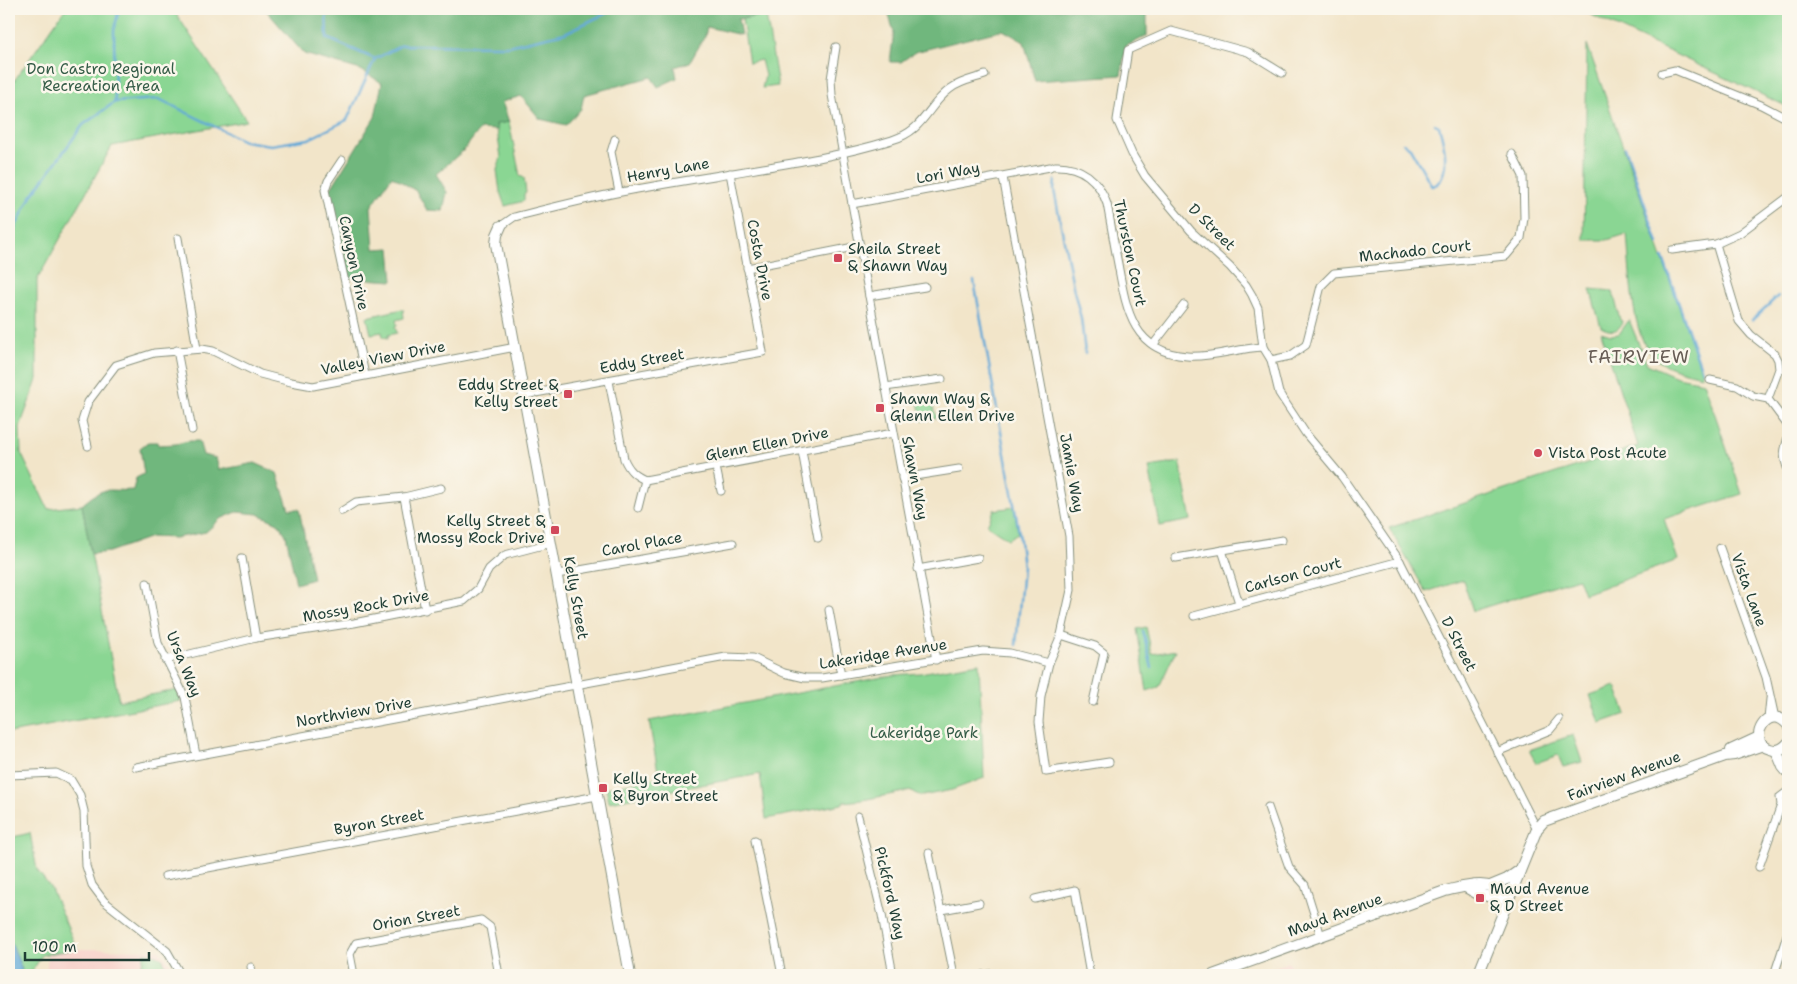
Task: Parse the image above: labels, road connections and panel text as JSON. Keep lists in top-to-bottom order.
{
  "streets": {
    "street": [
      "Henry Lane",
      "Lori Way",
      "D Street",
      "Machado Court",
      "Thurston Court",
      "Costa Drive",
      "Canyon Drive",
      "Valley View Drive",
      "Eddy Street",
      "Glenn Ellen Drive",
      "Jamie Way",
      "Shawn Way",
      "Carol Place",
      "Carlson Court",
      "Vista Lane",
      "Kelly Street",
      "Mossy Rock Drive",
      "Lakeridge Avenue",
      "Ursa Way",
      "Northview Drive",
      "Fairview Avenue",
      "Byron Street",
      "Pickford Way",
      "Maud Avenue",
      "Orion Street"
    ]
  },
  "crossings": [
    ["Henry Lane", "Costa Drive"],
    ["Henry Lane", "Shawn Way"],
    ["Henry Lane", "Kelly Street"],
    ["Lori Way", "Thurston Court"],
    ["Lori Way", "Jamie Way"],
    ["Lori Way", "Shawn Way"],
    ["D Street", "Machado Court"],
    ["D Street", "Thurston Court"],
    ["D Street", "Carlson Court"],
    ["D Street", "Fairview Avenue"],
    ["Costa Drive", "Eddy Street"],
    ["Canyon Drive", "Valley View Drive"],
    ["Valley View Drive", "Kelly Street"],
    ["Eddy Street", "Kelly Street"],
    ["Glenn Ellen Drive", "Shawn Way"],
    ["Jamie Way", "Lakeridge Avenue"],
    ["Shawn Way", "Lakeridge Avenue"],
    ["Carol Place", "Kelly Street"],
    ["Kelly Street", "Mossy Rock Drive"],
    ["Kelly Street", "Lakeridge Avenue"],
    ["Kelly Street", "Northview Drive"],
    ["Kelly Street", "Byron Street"],
    ["Mossy Rock Drive", "Ursa Way"],
    ["Lakeridge Avenue", "Northview Drive"],
    ["Ursa Way", "Northview Drive"]
  ],
  "districts": ["FAIRVIEW"],
  "parks": ["Don Castro Regional Recreation Area", "Lakeridge Park"],
  "places": {
    "transit": [
      "Sheila Street & Shawn Way",
      "Eddy Street & Kelly Street",
      "Shawn Way & Glenn Ellen Drive",
      "Kelly Street & Mossy Rock Drive",
      "Kelly Street & Byron Street",
      "Maud Avenue & D Street"
    ],
    "other": ["Vista Post Acute"]
  },
  "scale_bar": "100 m"
}
